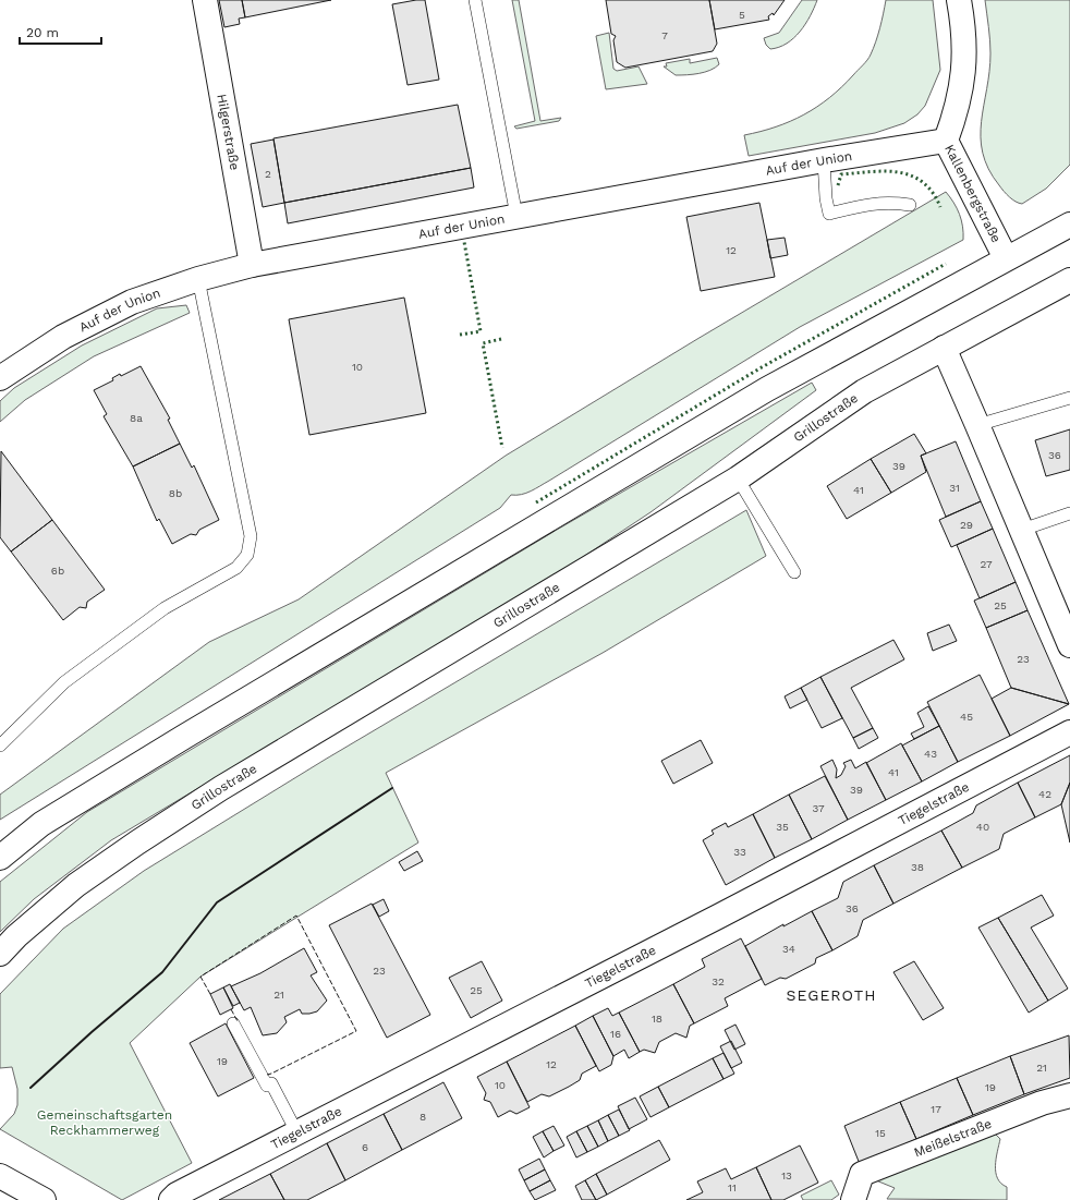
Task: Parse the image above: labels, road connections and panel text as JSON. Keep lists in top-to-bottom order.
{
  "streets": {
    "street": [
      "Hilgerstraße",
      "Auf der Union",
      "Kallenbergstraße",
      "Grillostraße",
      "Tiegelstraße",
      "Meißelstraße"
    ]
  },
  "crossings": [
    ["Hilgerstraße", "Auf der Union"],
    ["Auf der Union", "Kallenbergstraße"]
  ],
  "districts": ["SEGEROTH"],
  "parks": ["Gemeinschaftsgarten Reckhammerweg"],
  "house_numbers": [
    "5",
    "7",
    "2",
    "12",
    "10",
    "8a",
    "36",
    "39",
    "31",
    "41",
    "8b",
    "29",
    "27",
    "6b",
    "25",
    "23",
    "45",
    "43",
    "41",
    "39",
    "42",
    "37",
    "35",
    "40",
    "33",
    "38",
    "36",
    "34",
    "23",
    "32",
    "25",
    "21",
    "18",
    "16",
    "19",
    "12",
    "21",
    "10",
    "19",
    "17",
    "8",
    "15",
    "6",
    "13",
    "11"
  ],
  "scale_bar": "20 m"
}
